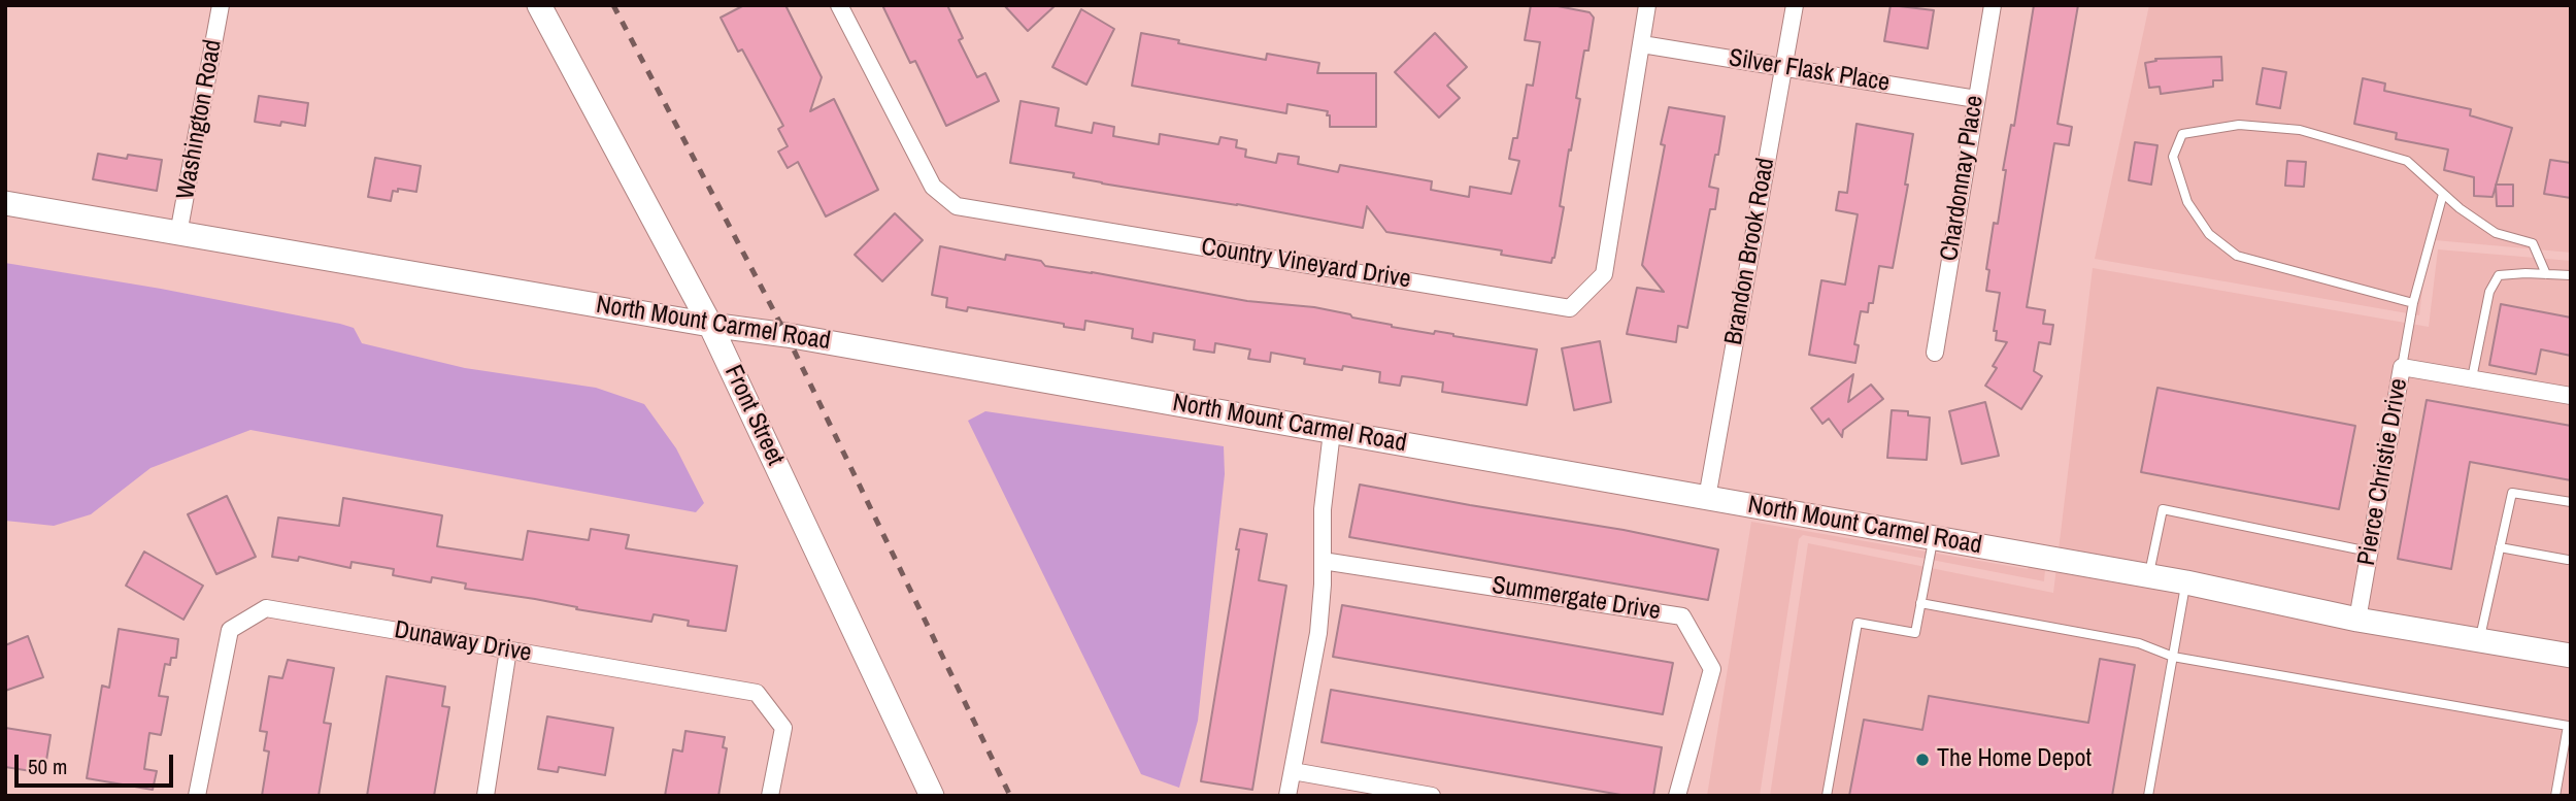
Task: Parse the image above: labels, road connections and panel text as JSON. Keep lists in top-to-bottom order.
{
  "streets": {
    "street": [
      "Silver Flask Place",
      "Washington Road",
      "Chardonnay Place",
      "Brandon Brook Road",
      "Country Vineyard Drive",
      "North Mount Carmel Road",
      "Front Street",
      "Pierce Christie Drive",
      "Summergate Drive",
      "Dunaway Drive"
    ]
  },
  "crossings": [
    ["Silver Flask Place", "Chardonnay Place"],
    ["Silver Flask Place", "Brandon Brook Road"],
    ["Silver Flask Place", "Country Vineyard Drive"],
    ["Washington Road", "North Mount Carmel Road"],
    ["Brandon Brook Road", "North Mount Carmel Road"],
    ["North Mount Carmel Road", "Front Street"],
    ["North Mount Carmel Road", "Pierce Christie Drive"]
  ],
  "places": ["The Home Depot"],
  "scale_bar": "50 m"
}
